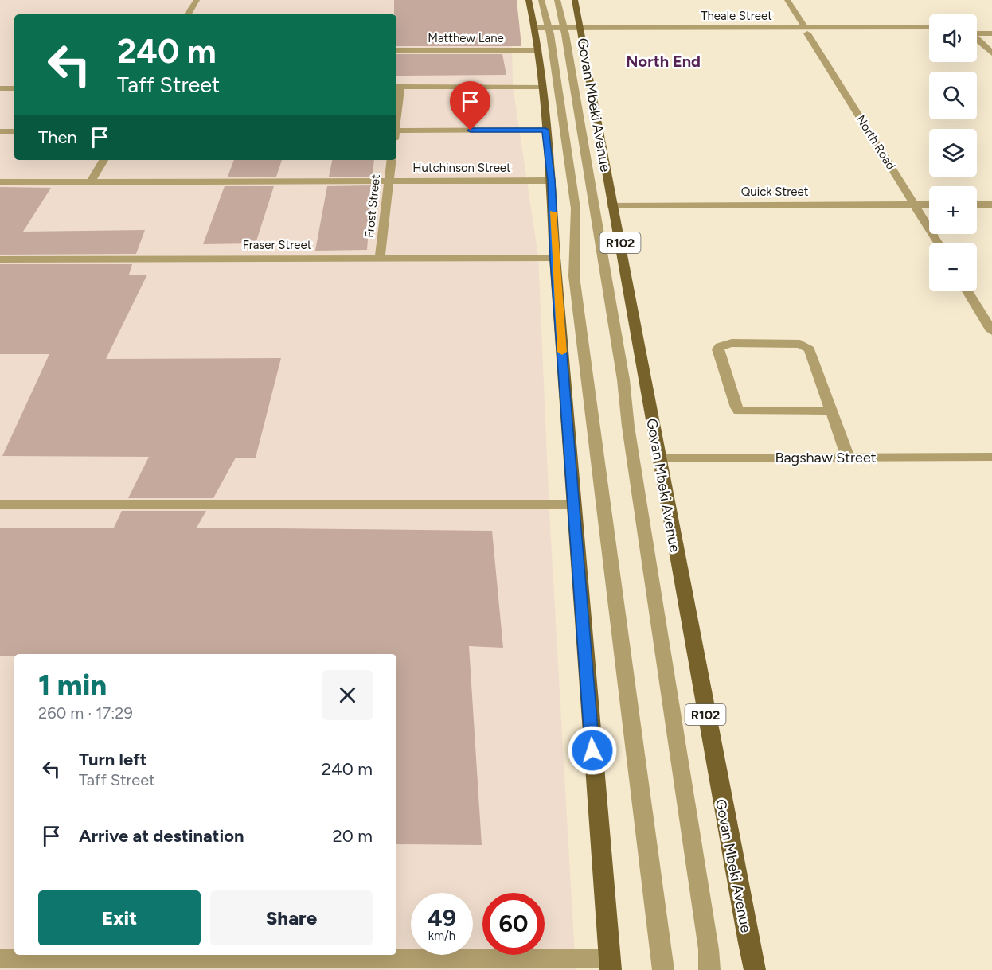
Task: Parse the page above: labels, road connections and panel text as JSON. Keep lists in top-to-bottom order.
{
  "streets": {
    "main road": ["Govan Mbeki Avenue", "R102"],
    "street": [
      "Theale Street",
      "Matthew Lane",
      "North Road",
      "Hutchinson Street",
      "Quick Street",
      "Frost Street",
      "Fraser Street",
      "Bagshaw Street"
    ]
  },
  "crossings": [
    ["Theale Street", "Govan Mbeki Avenue"],
    ["Theale Street", "North Road"],
    ["Govan Mbeki Avenue", "Quick Street"],
    ["Govan Mbeki Avenue", "Bagshaw Street"],
    ["North Road", "Quick Street"],
    ["Hutchinson Street", "Frost Street"],
    ["Frost Street", "Fraser Street"]
  ],
  "districts": ["North End"],
  "page": {
    "map_buttons": ["+", "−"],
    "turn": ["240 m", "Taff Street"],
    "then": "Then",
    "heading": ["1 min", "260 m · 17:29"],
    "list": [
      {
        "name": "Turn left",
        "note": "Taff Street",
        "value": "240 m"
      },
      {
        "name": "Arrive at destination",
        "value": "20 m"
      }
    ],
    "buttons": ["Exit", "Share"],
    "speed": "49 km/h",
    "limit": "60"
  }
}
